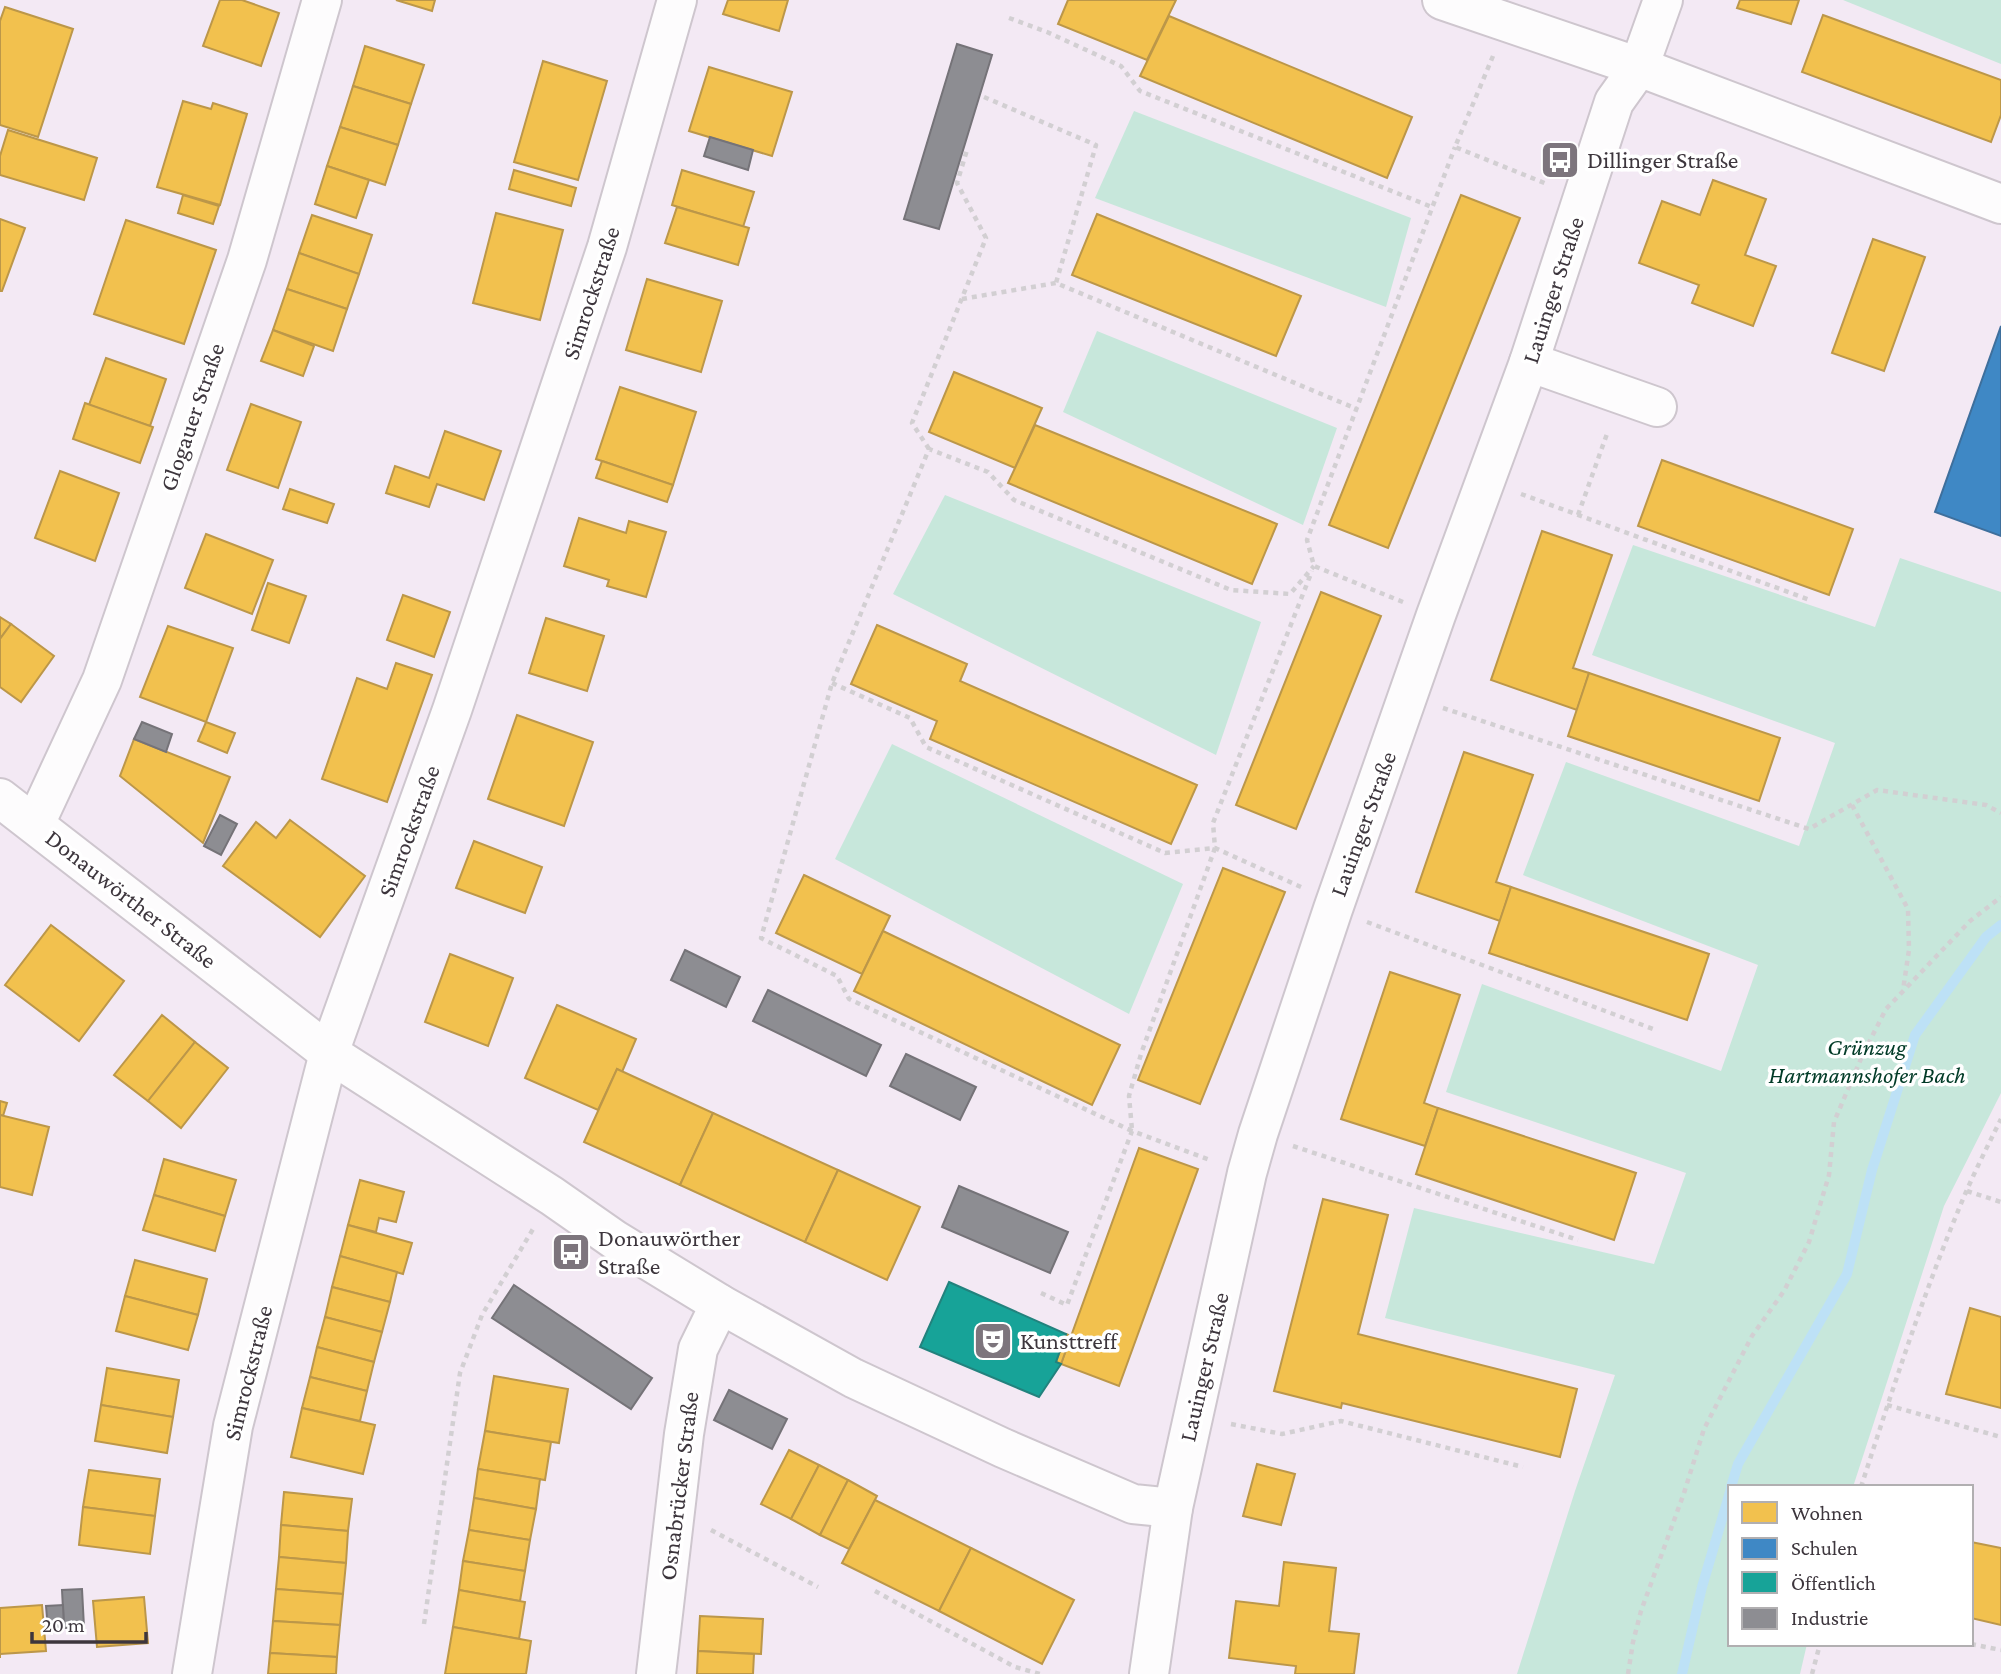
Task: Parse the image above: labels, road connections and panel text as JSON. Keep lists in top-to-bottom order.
{
  "streets": {
    "street": [
      "Lauinger Straße",
      "Simrockstraße",
      "Glogauer Straße",
      "Donauwörther Straße",
      "Osnabrücker Straße"
    ]
  },
  "crossings": [
    ["Lauinger Straße", "Donauwörther Straße"],
    ["Simrockstraße", "Donauwörther Straße"],
    ["Glogauer Straße", "Donauwörther Straße"],
    ["Donauwörther Straße", "Osnabrücker Straße"]
  ],
  "parks": ["Grünzug Hartmannshofer Bach"],
  "places": {
    "bus stop": ["Dillinger Straße", "Donauwörther Straße"],
    "theatre": ["Kunsttreff"]
  },
  "legend": [
    "Wohnen",
    "Schulen",
    "Öffentlich",
    "Industrie"
  ],
  "scale_bar": "20 m"
}
